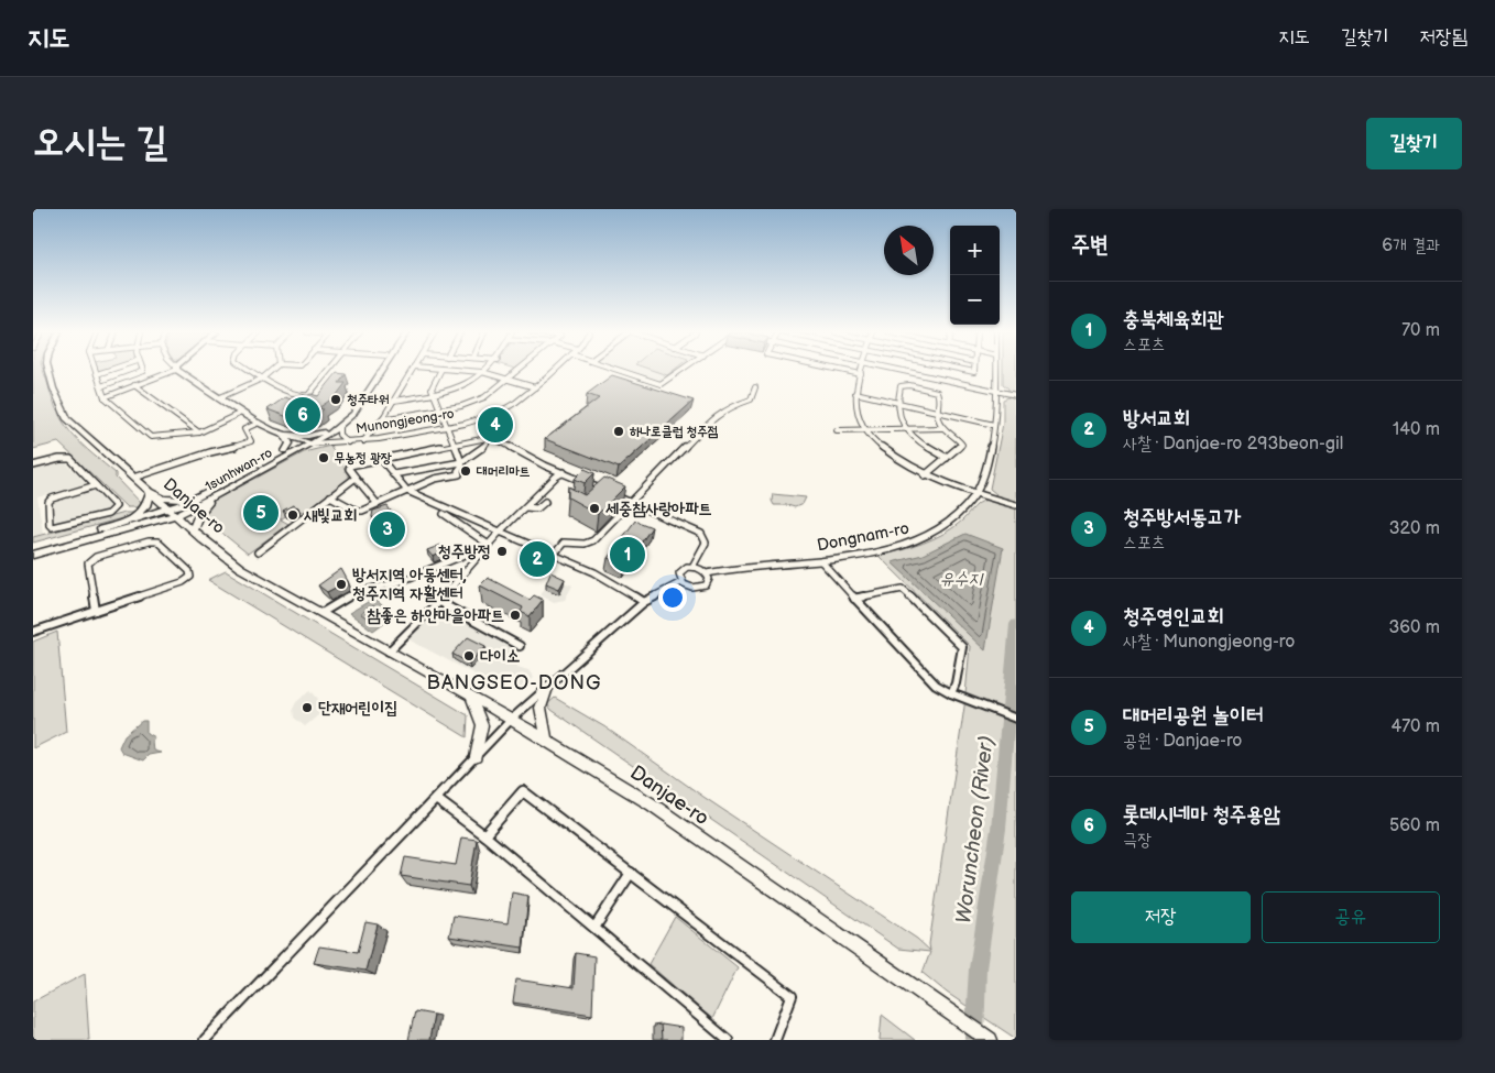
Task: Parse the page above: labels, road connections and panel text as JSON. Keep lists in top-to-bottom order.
{
  "streets": {
    "street": [
      "Munongjeong-ro",
      "1sunhwan-ro",
      "Danjae-ro",
      "Dongnam-ro"
    ]
  },
  "crossings": [
    ["Munongjeong-ro", "1sunhwan-ro"],
    ["1sunhwan-ro", "Danjae-ro"]
  ],
  "districts": ["BANGSEO-DONG"],
  "water": ["유수지", "Woruncheon (River)"],
  "places": [
    "청주타워",
    "하나로클럽 청주점",
    "무농정 광장",
    "대머리마트",
    "세중참사랑아파트",
    "새빛교회",
    "청주방정",
    "방서지역 아동센터, 청주지역 자활센터",
    "참좋은 하얀마을아파트",
    "다이소",
    "단재어린이집"
  ],
  "north": "top left",
  "page": {
    "header": "지도",
    "nav": ["지도", "길찾기", "저장됨"],
    "buttons": [
      "길찾기",
      ["저장", "공유"]
    ],
    "title": "오시는 길",
    "heading": ["주변", "6개 결과"],
    "map_buttons": ["+", "−"],
    "list": [
      {
        "mark": "1",
        "name": "충북체육회관",
        "note": "스포츠",
        "value": "70 m"
      },
      {
        "mark": "2",
        "name": "방서교회",
        "note": "사찰 · Danjae-ro 293beon-gil",
        "value": "140 m"
      },
      {
        "mark": "3",
        "name": "청주방서동고가",
        "note": "스포츠",
        "value": "320 m"
      },
      {
        "mark": "4",
        "name": "청주영인교회",
        "note": "사찰 · Munongjeong-ro",
        "value": "360 m"
      },
      {
        "mark": "5",
        "name": "대머리공원 놀이터",
        "note": "공원 · Danjae-ro",
        "value": "470 m"
      },
      {
        "mark": "6",
        "name": "롯데시네마 청주용암",
        "note": "극장",
        "value": "560 m"
      }
    ],
    "pins": [
      "6",
      "4",
      "5",
      "3",
      "1",
      "2"
    ]
  }
}
